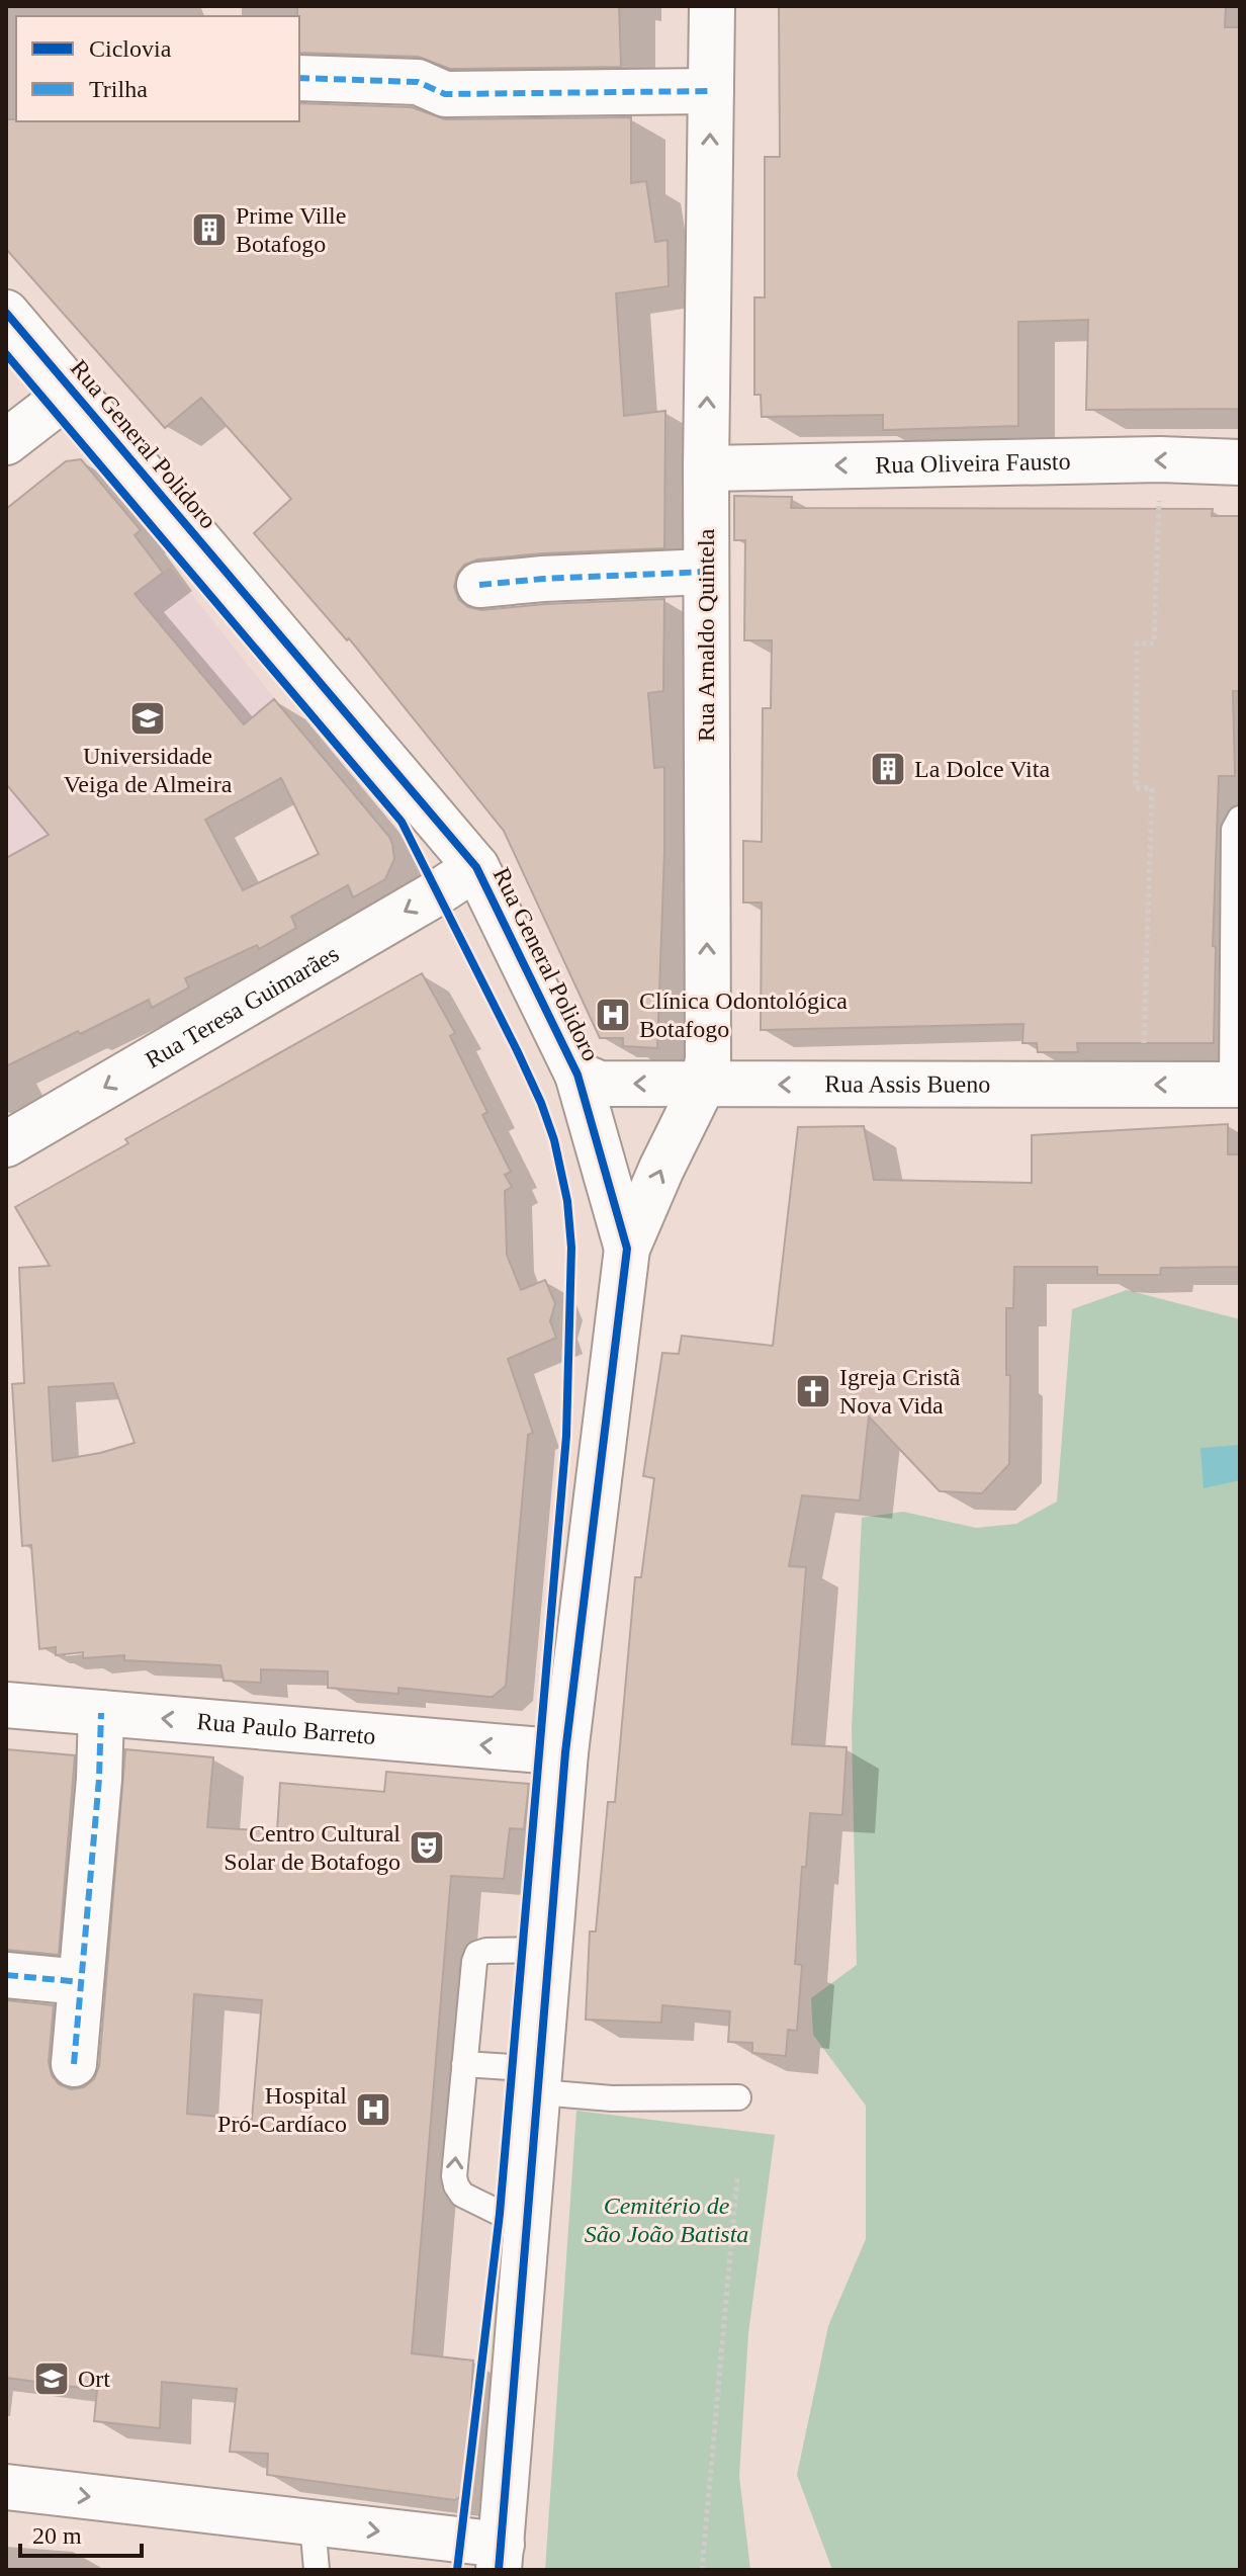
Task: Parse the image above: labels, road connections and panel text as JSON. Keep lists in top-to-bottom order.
{
  "streets": {
    "street": [
      "Rua General Polidoro",
      "Rua Oliveira Fausto",
      "Rua Arnaldo Quintela",
      "Rua Teresa Guimarães",
      "Rua Assis Bueno",
      "Rua Paulo Barreto"
    ]
  },
  "crossings": [
    ["Rua General Polidoro", "Rua Arnaldo Quintela"],
    ["Rua General Polidoro", "Rua Teresa Guimarães"],
    ["Rua General Polidoro", "Rua Assis Bueno"],
    ["Rua General Polidoro", "Rua Paulo Barreto"],
    ["Rua Oliveira Fausto", "Rua Arnaldo Quintela"],
    ["Rua Arnaldo Quintela", "Rua Assis Bueno"]
  ],
  "one_way": [
    "Rua Oliveira Fausto",
    "Rua Arnaldo Quintela",
    "Rua Teresa Guimarães",
    "Rua Assis Bueno",
    "Rua Paulo Barreto"
  ],
  "parks": ["Cemitério de São João Batista"],
  "places": {
    "building": ["Prime Ville Botafogo", "La Dolce Vita"],
    "school or university": ["Universidade Veiga de Almeira", "Ort"],
    "hospital": ["Clínica Odontológica Botafogo", "Hospital Pró-Cardíaco"],
    "church": ["Igreja Cristã Nova Vida"],
    "theatre": ["Centro Cultural Solar de Botafogo"]
  },
  "legend": ["Ciclovia", "Trilha"],
  "scale_bar": "20 m"
}
